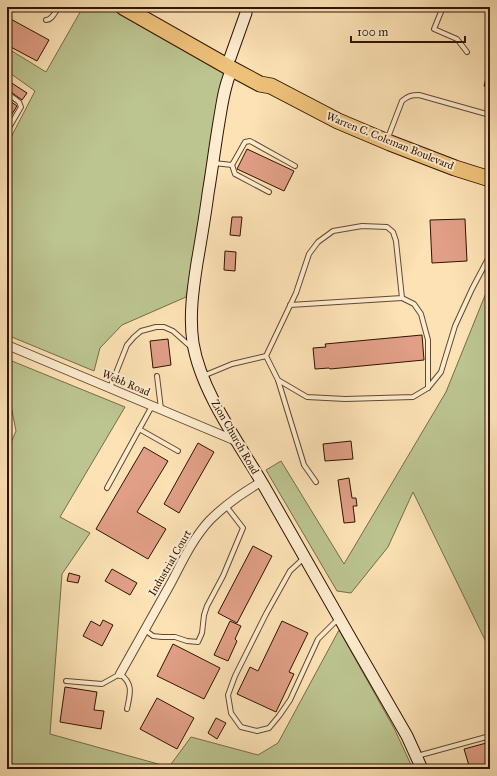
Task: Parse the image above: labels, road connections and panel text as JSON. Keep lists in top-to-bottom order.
{
  "streets": {
    "highway": ["Warren C. Coleman Boulevard"],
    "street": ["Webb Road", "Zion Church Road", "Industrial Court"]
  },
  "crossings": [
    ["Warren C. Coleman Boulevard", "Zion Church Road"],
    ["Webb Road", "Zion Church Road"],
    ["Zion Church Road", "Industrial Court"]
  ],
  "scale_bar": "100 m"
}
